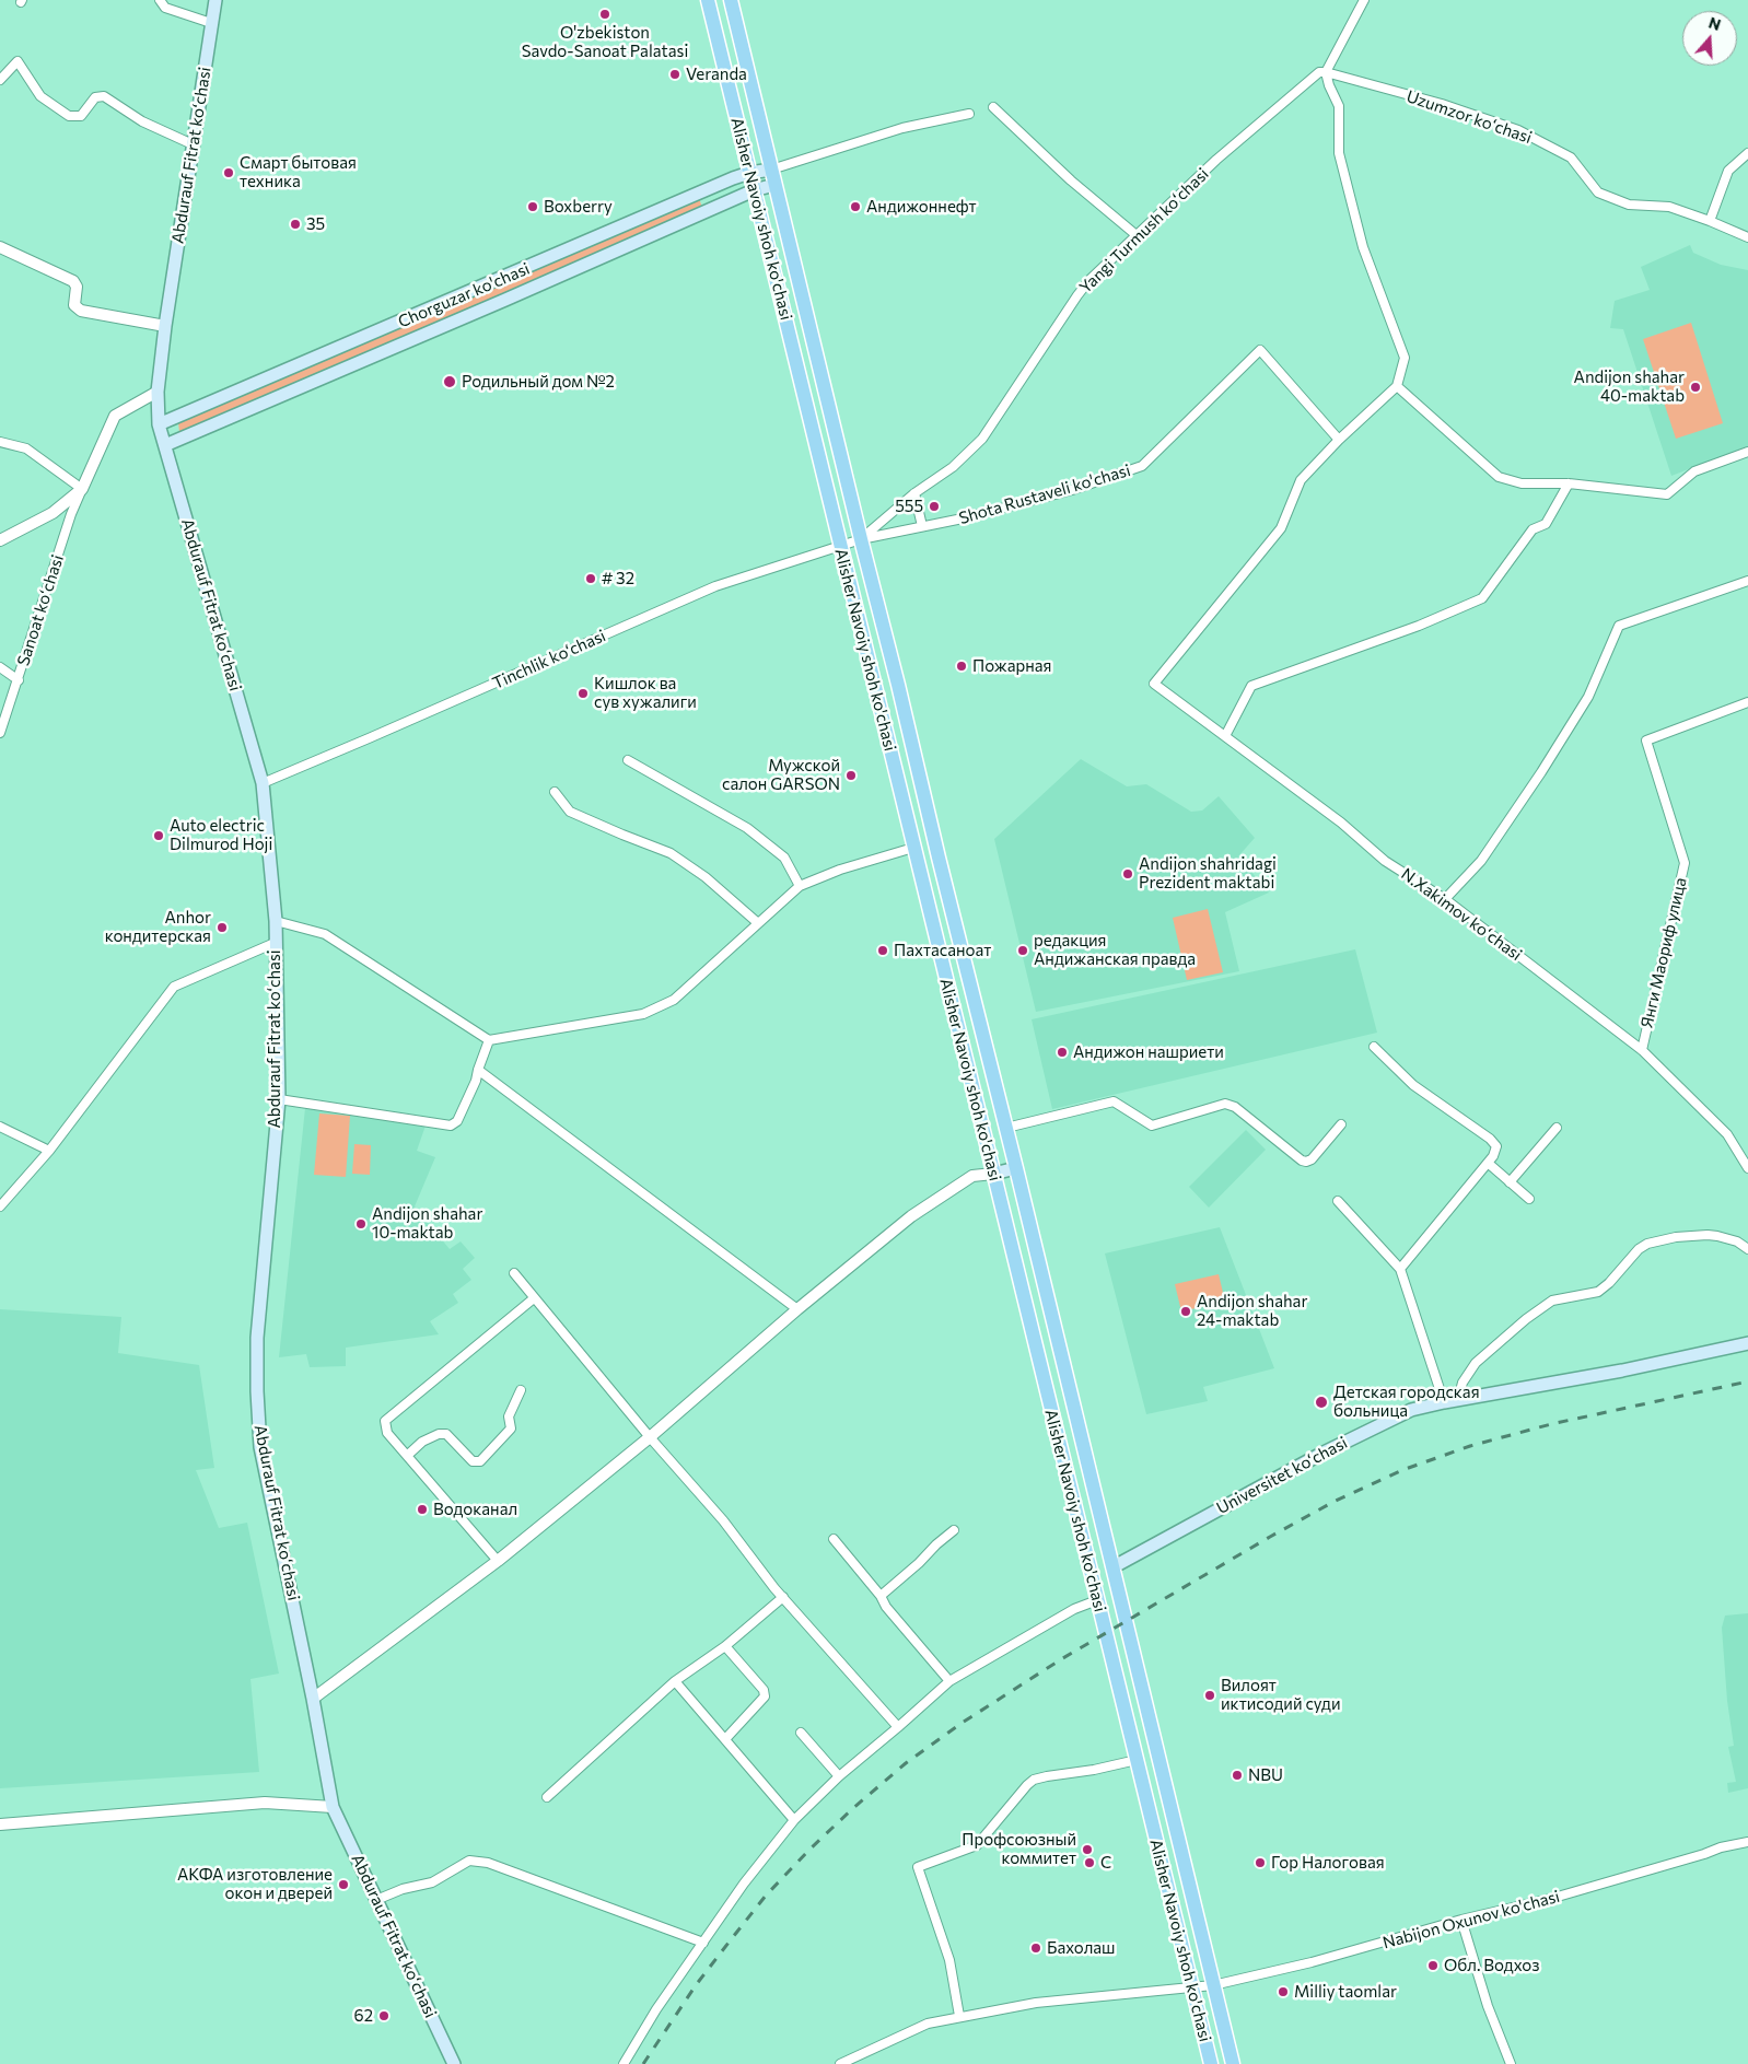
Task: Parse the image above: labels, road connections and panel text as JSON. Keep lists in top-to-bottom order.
{
  "streets": {
    "main road": [
      "Abdurauf Fitrat koʻchasi",
      "Alisher Navoiy shoh ko'chasi",
      "Chorguzar ko'chasi",
      "Universitet kо‘chasi"
    ],
    "street": [
      "Uzumzor koʻchasi",
      "Yangi Turmush koʻchasi",
      "Shota Rustaveli ko'chasi",
      "Sanoat koʻchasi",
      "Tinchlik kо‘chasi",
      "N.Xakimov koʻchasi",
      "Янги Маориф улица",
      "Nabijon Oxunov ko'chasi"
    ]
  },
  "crossings": [
    ["Uzumzor koʻchasi", "Yangi Turmush koʻchasi"],
    ["Abdurauf Fitrat koʻchasi", "Chorguzar ko'chasi"],
    ["Abdurauf Fitrat koʻchasi", "Tinchlik kо‘chasi"],
    ["Alisher Navoiy shoh ko'chasi", "Yangi Turmush koʻchasi"],
    ["Alisher Navoiy shoh ko'chasi", "Chorguzar ko'chasi"],
    ["Alisher Navoiy shoh ko'chasi", "Shota Rustaveli ko'chasi"],
    ["Alisher Navoiy shoh ko'chasi", "Tinchlik kо‘chasi"],
    ["Alisher Navoiy shoh ko'chasi", "Universitet kо‘chasi"],
    ["Alisher Navoiy shoh ko'chasi", "Nabijon Oxunov ko'chasi"],
    ["Yangi Turmush koʻchasi", "Shota Rustaveli ko'chasi"],
    ["Yangi Turmush koʻchasi", "Tinchlik kо‘chasi"],
    ["Shota Rustaveli ko'chasi", "Tinchlik kо‘chasi"],
    ["Shota Rustaveli ko'chasi", "N.Xakimov koʻchasi"],
    ["N.Xakimov koʻchasi", "Янги Маориф улица"]
  ],
  "places": [
    "O'zbekiston Savdo-Sanoat Palatasi",
    "Veranda",
    "Смарт бытовая техника",
    "Boxberry",
    "Андижоннефт",
    "35",
    "Родильный дом №2",
    "Andijon shahar 40-maktab",
    "555",
    "# 32",
    "Пожарная",
    "Кишлок ва сув хужалиги",
    "Мужской салон GARSON",
    "Auto electric Dilmurod Hoji",
    "Andijon shahridagi Prezident maktabi",
    "Anhor кондитерская",
    "Пахтасаноат",
    "редакция Андижанская правда",
    "Андижон нашриети",
    "Andijon shahar 10-maktab",
    "Andijon shahar 24-maktab",
    "Детская городская больница",
    "Водоканал",
    "Вилоят иктисодий суди",
    "NBU",
    "Профсоюзный коммитет",
    "С",
    "Гор Налоговая",
    "АКФА изготовление окон и дверей",
    "Бахолаш",
    "Обл. Водхоз",
    "Milliy taomlar",
    "62"
  ],
  "north": "top"
}
